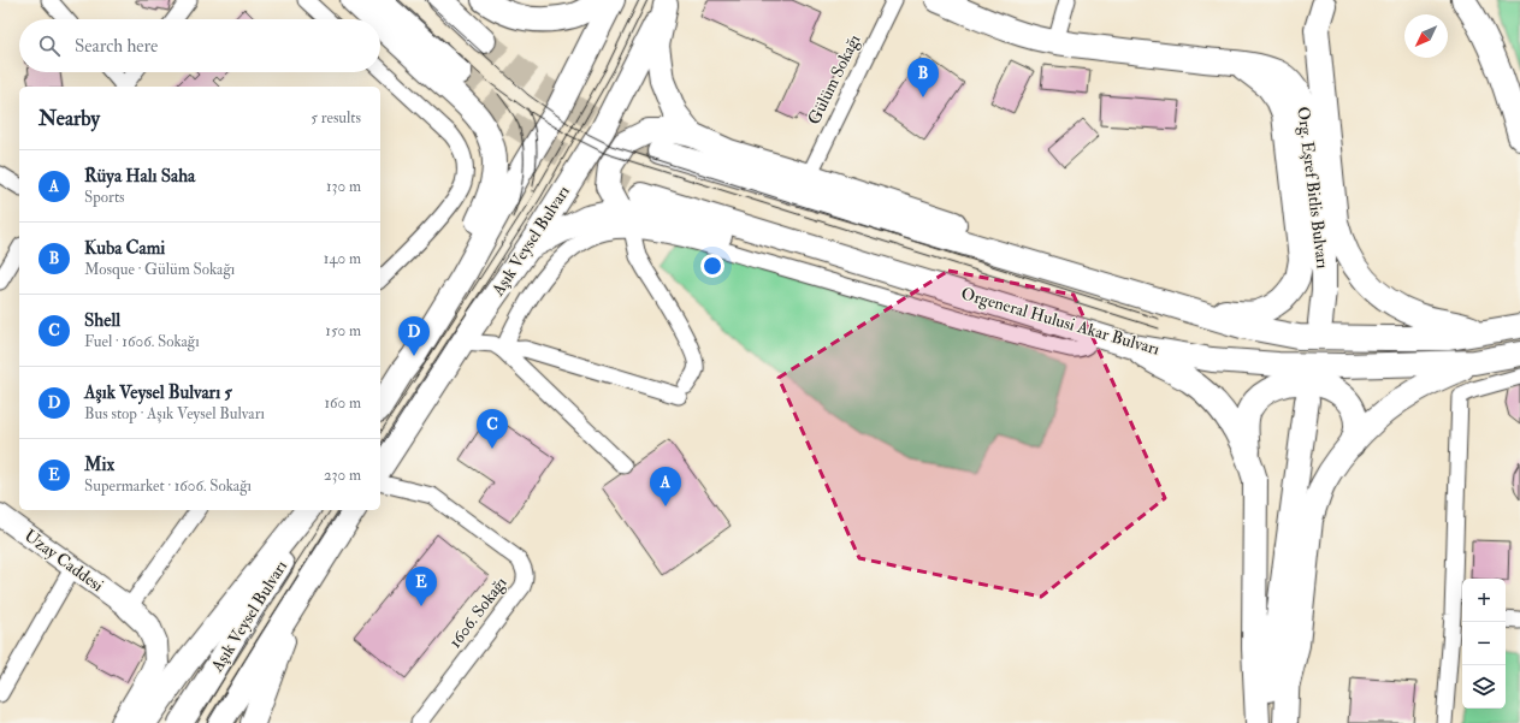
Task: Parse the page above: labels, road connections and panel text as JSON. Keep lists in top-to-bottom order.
{
  "streets": {
    "main road": [
      "Org. Eşref Bitlis Bulvarı",
      "Aşık Veysel Bulvarı",
      "Orgeneral Hulusi Akar Bulvarı",
      "Uzay Caddesi"
    ],
    "street": ["Gülüm Sokağı", "1606. Sokağı"]
  },
  "north": "bottom left",
  "page": {
    "search": "Search here",
    "pins": [
      "B",
      "D",
      "C",
      "A",
      "E"
    ],
    "heading": ["Nearby", "5 results"],
    "list": [
      {
        "mark": "A",
        "name": "Rüya Halı Saha",
        "note": "Sports",
        "value": "130 m"
      },
      {
        "mark": "B",
        "name": "Kuba Cami",
        "note": "Mosque · Gülüm Sokağı",
        "value": "140 m"
      },
      {
        "mark": "C",
        "name": "Shell",
        "note": "Fuel · 1606. Sokağı",
        "value": "150 m"
      },
      {
        "mark": "D",
        "name": "Aşık Veysel Bulvarı 5",
        "note": "Bus stop · Aşık Veysel Bulvarı",
        "value": "160 m"
      },
      {
        "mark": "E",
        "name": "Mix",
        "note": "Supermarket · 1606. Sokağı",
        "value": "230 m"
      }
    ],
    "map_buttons": ["+", "−"]
  }
}
